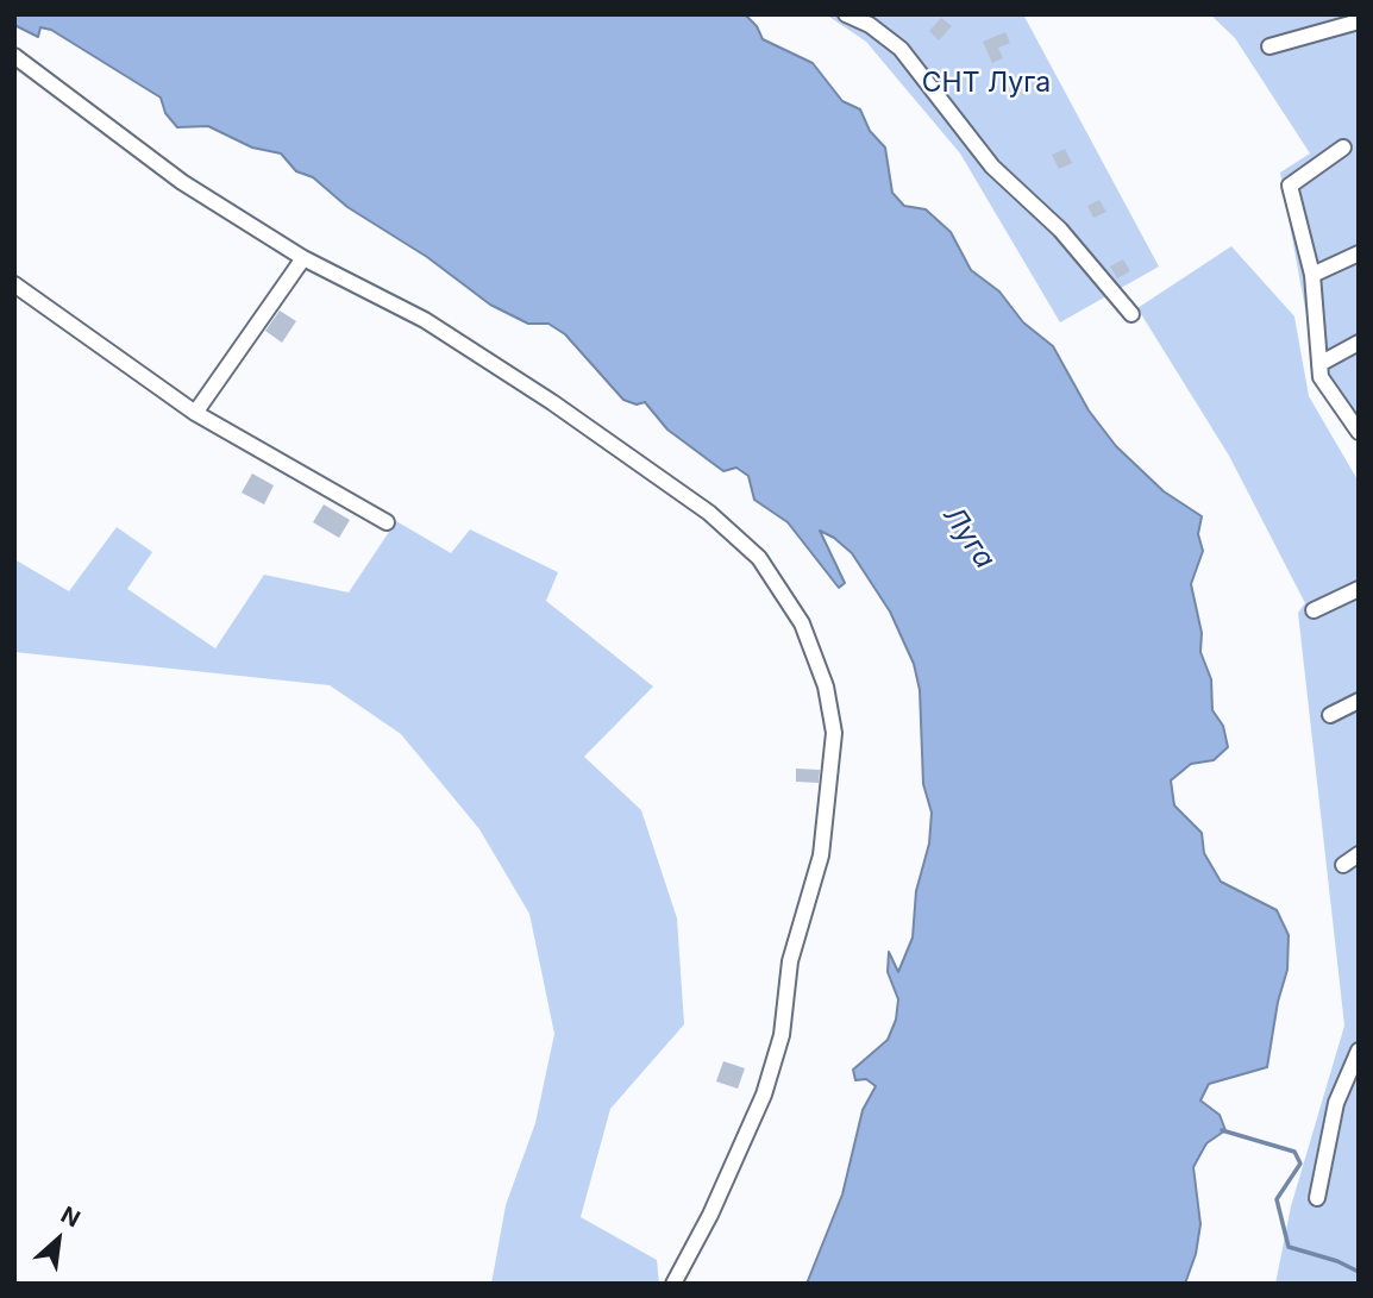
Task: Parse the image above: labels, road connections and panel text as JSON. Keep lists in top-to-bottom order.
{
  "water": ["Луга"],
  "parks": ["СНТ Луга"],
  "north": "top right"
}
